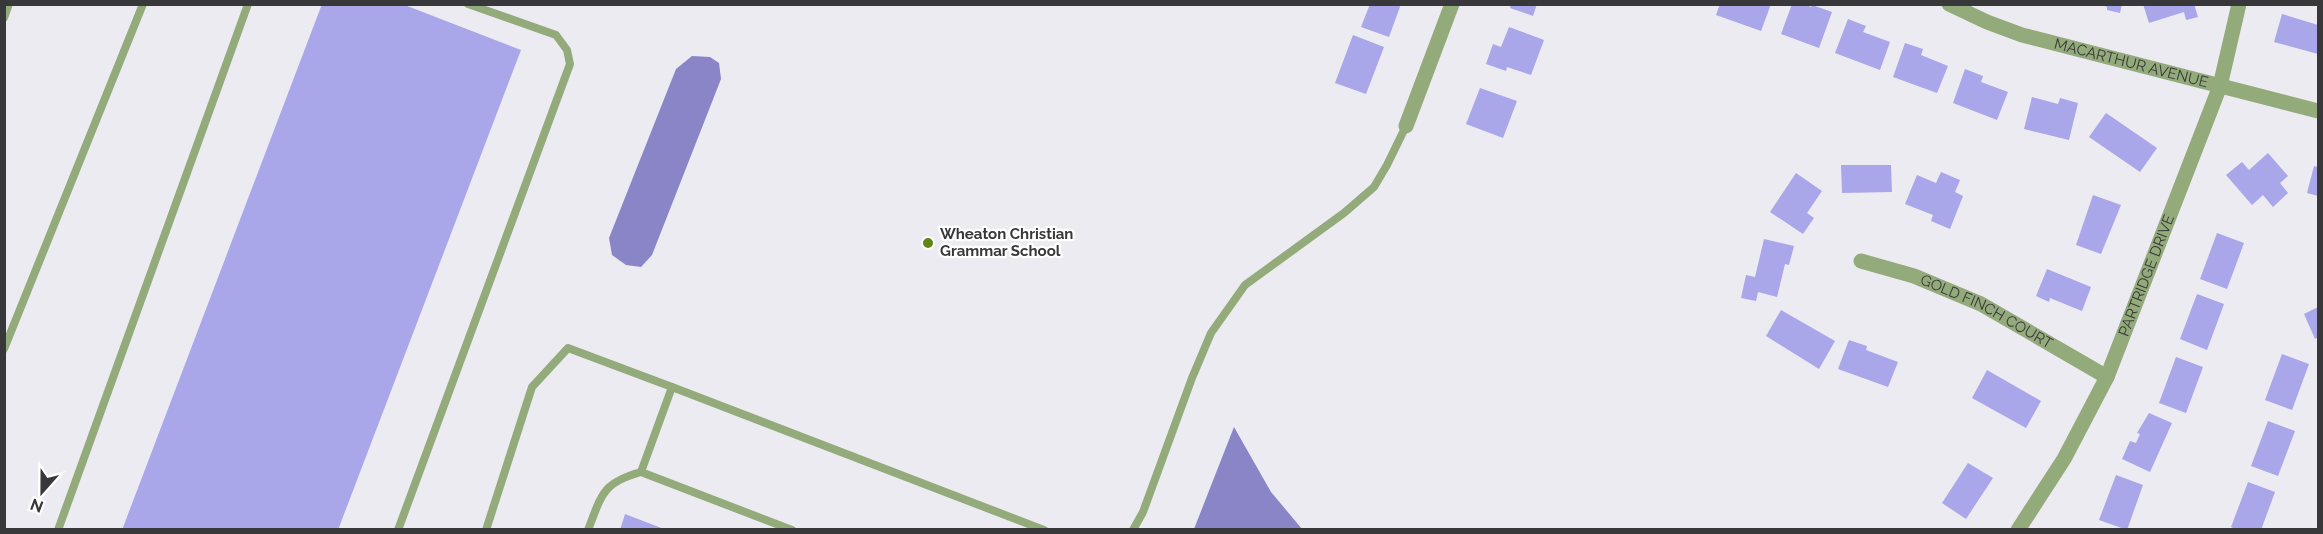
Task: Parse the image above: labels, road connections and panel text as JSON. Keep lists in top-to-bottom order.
{
  "streets": {
    "street": ["MACARTHUR AVENUE", "PARTRIDGE DRIVE", "GOLD FINCH COURT"]
  },
  "crossings": [
    ["MACARTHUR AVENUE", "PARTRIDGE DRIVE"],
    ["PARTRIDGE DRIVE", "GOLD FINCH COURT"]
  ],
  "places": ["Wheaton Christian Grammar School"],
  "north": "bottom"
}
